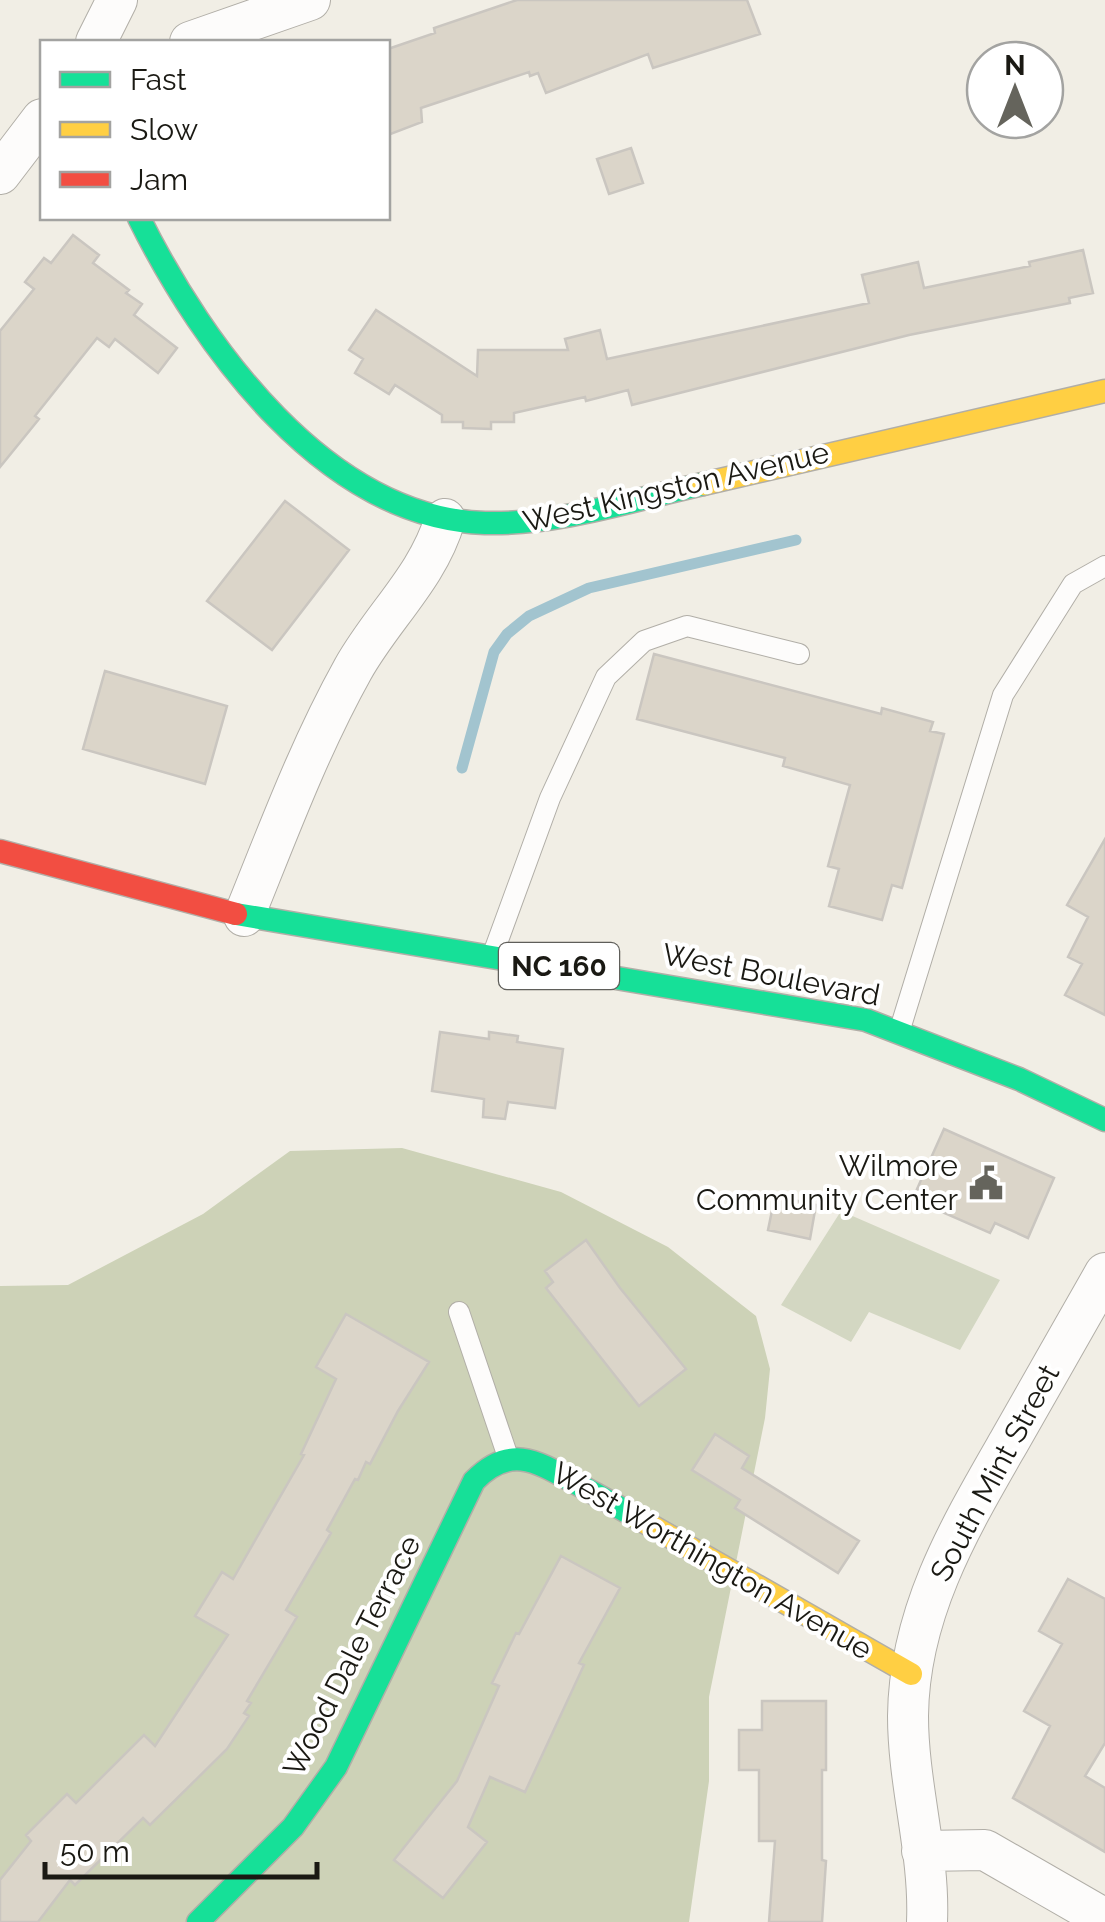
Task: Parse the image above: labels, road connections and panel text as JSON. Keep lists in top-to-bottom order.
{
  "streets": {
    "street": [
      "West Kingston Avenue",
      "NC 160",
      "West Boulevard",
      "South Mint Street",
      "West Worthington Avenue",
      "Wood Dale Terrace"
    ]
  },
  "crossings": [
    ["South Mint Street", "West Worthington Avenue"],
    ["West Worthington Avenue", "Wood Dale Terrace"]
  ],
  "places": {
    "public building": ["Wilmore Community Center"]
  },
  "legend": ["Fast", "Slow", "Jam"],
  "scale_bar": "50 m",
  "north": "top"
}
